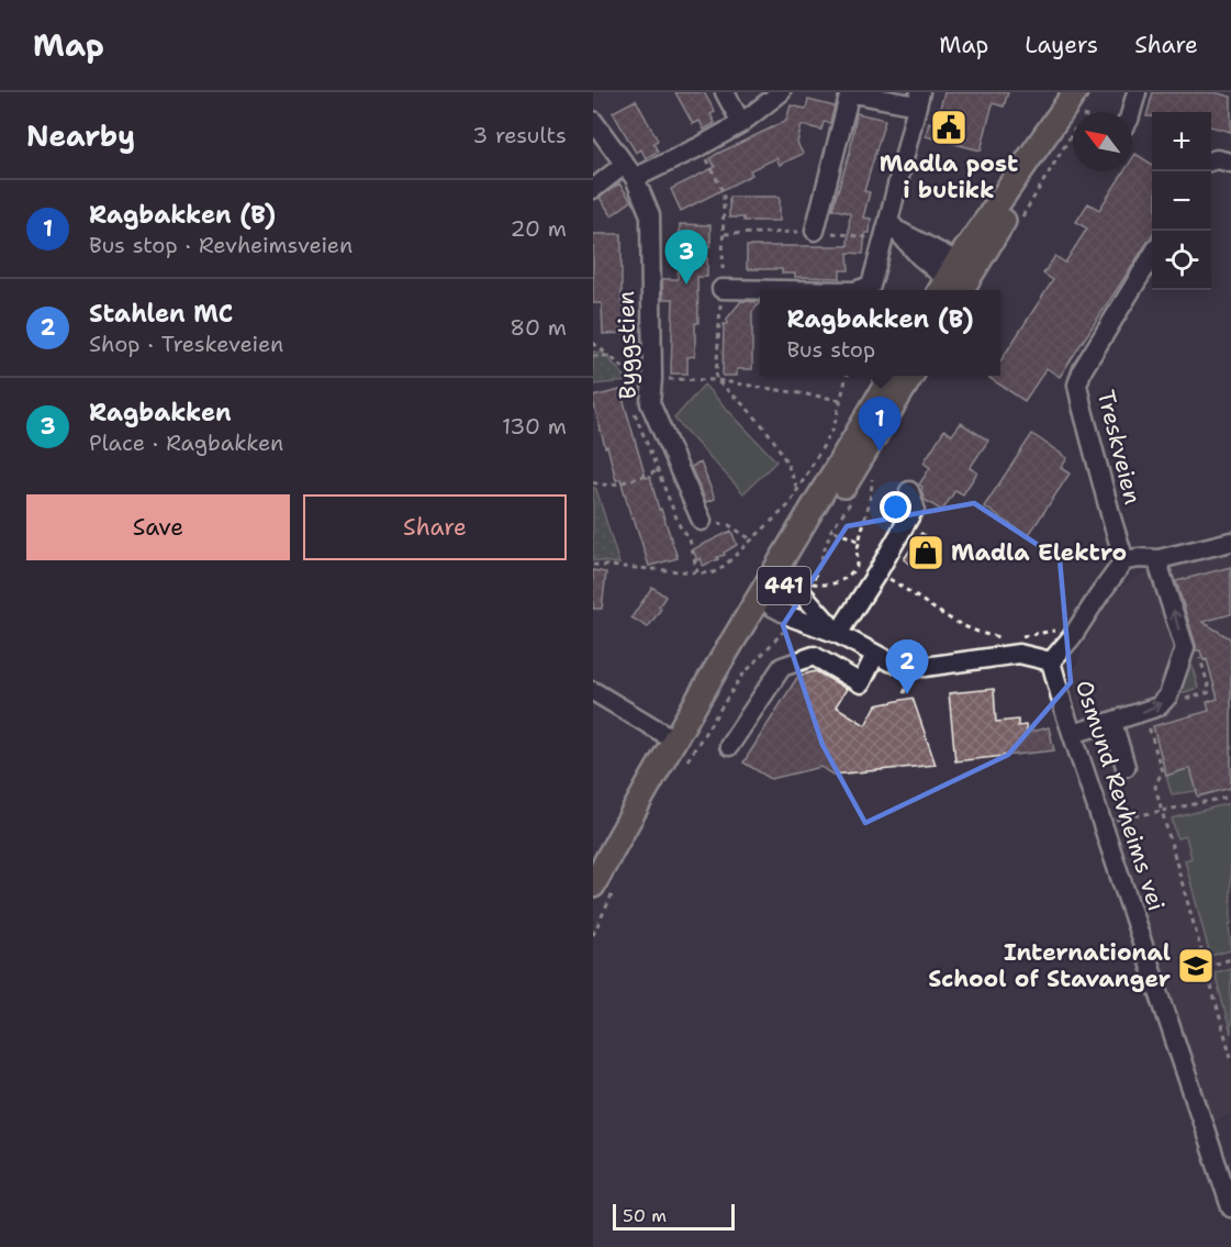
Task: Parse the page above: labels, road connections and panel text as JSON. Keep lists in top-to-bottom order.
{
  "streets": {
    "main road": ["441"],
    "street": ["Byggstien", "Treskveien", "Osmund Revheims vei"]
  },
  "places": {
    "public building": ["Madla post i butikk"],
    "shop": ["Madla Elektro"],
    "school or university": ["International School of Stavanger"]
  },
  "scale_bar": "50 m",
  "north": "top left",
  "page": {
    "header": "Map",
    "nav": ["Map", "Layers", "Share"],
    "heading": ["Nearby", "3 results"],
    "map_buttons": ["+", "−"],
    "list": [
      {
        "mark": "1",
        "name": "Ragbakken (B)",
        "note": "Bus stop · Revheimsveien",
        "value": "20 m"
      },
      {
        "mark": "2",
        "name": "Stahlen MC",
        "note": "Shop · Treskeveien",
        "value": "80 m"
      },
      {
        "mark": "3",
        "name": "Ragbakken",
        "note": "Place · Ragbakken",
        "value": "130 m"
      }
    ],
    "pins": ["3", "1", "2"],
    "popup": ["Ragbakken (B)", "Bus stop"],
    "buttons": ["Save", "Share"],
    "scale": "50 m"
  }
}
